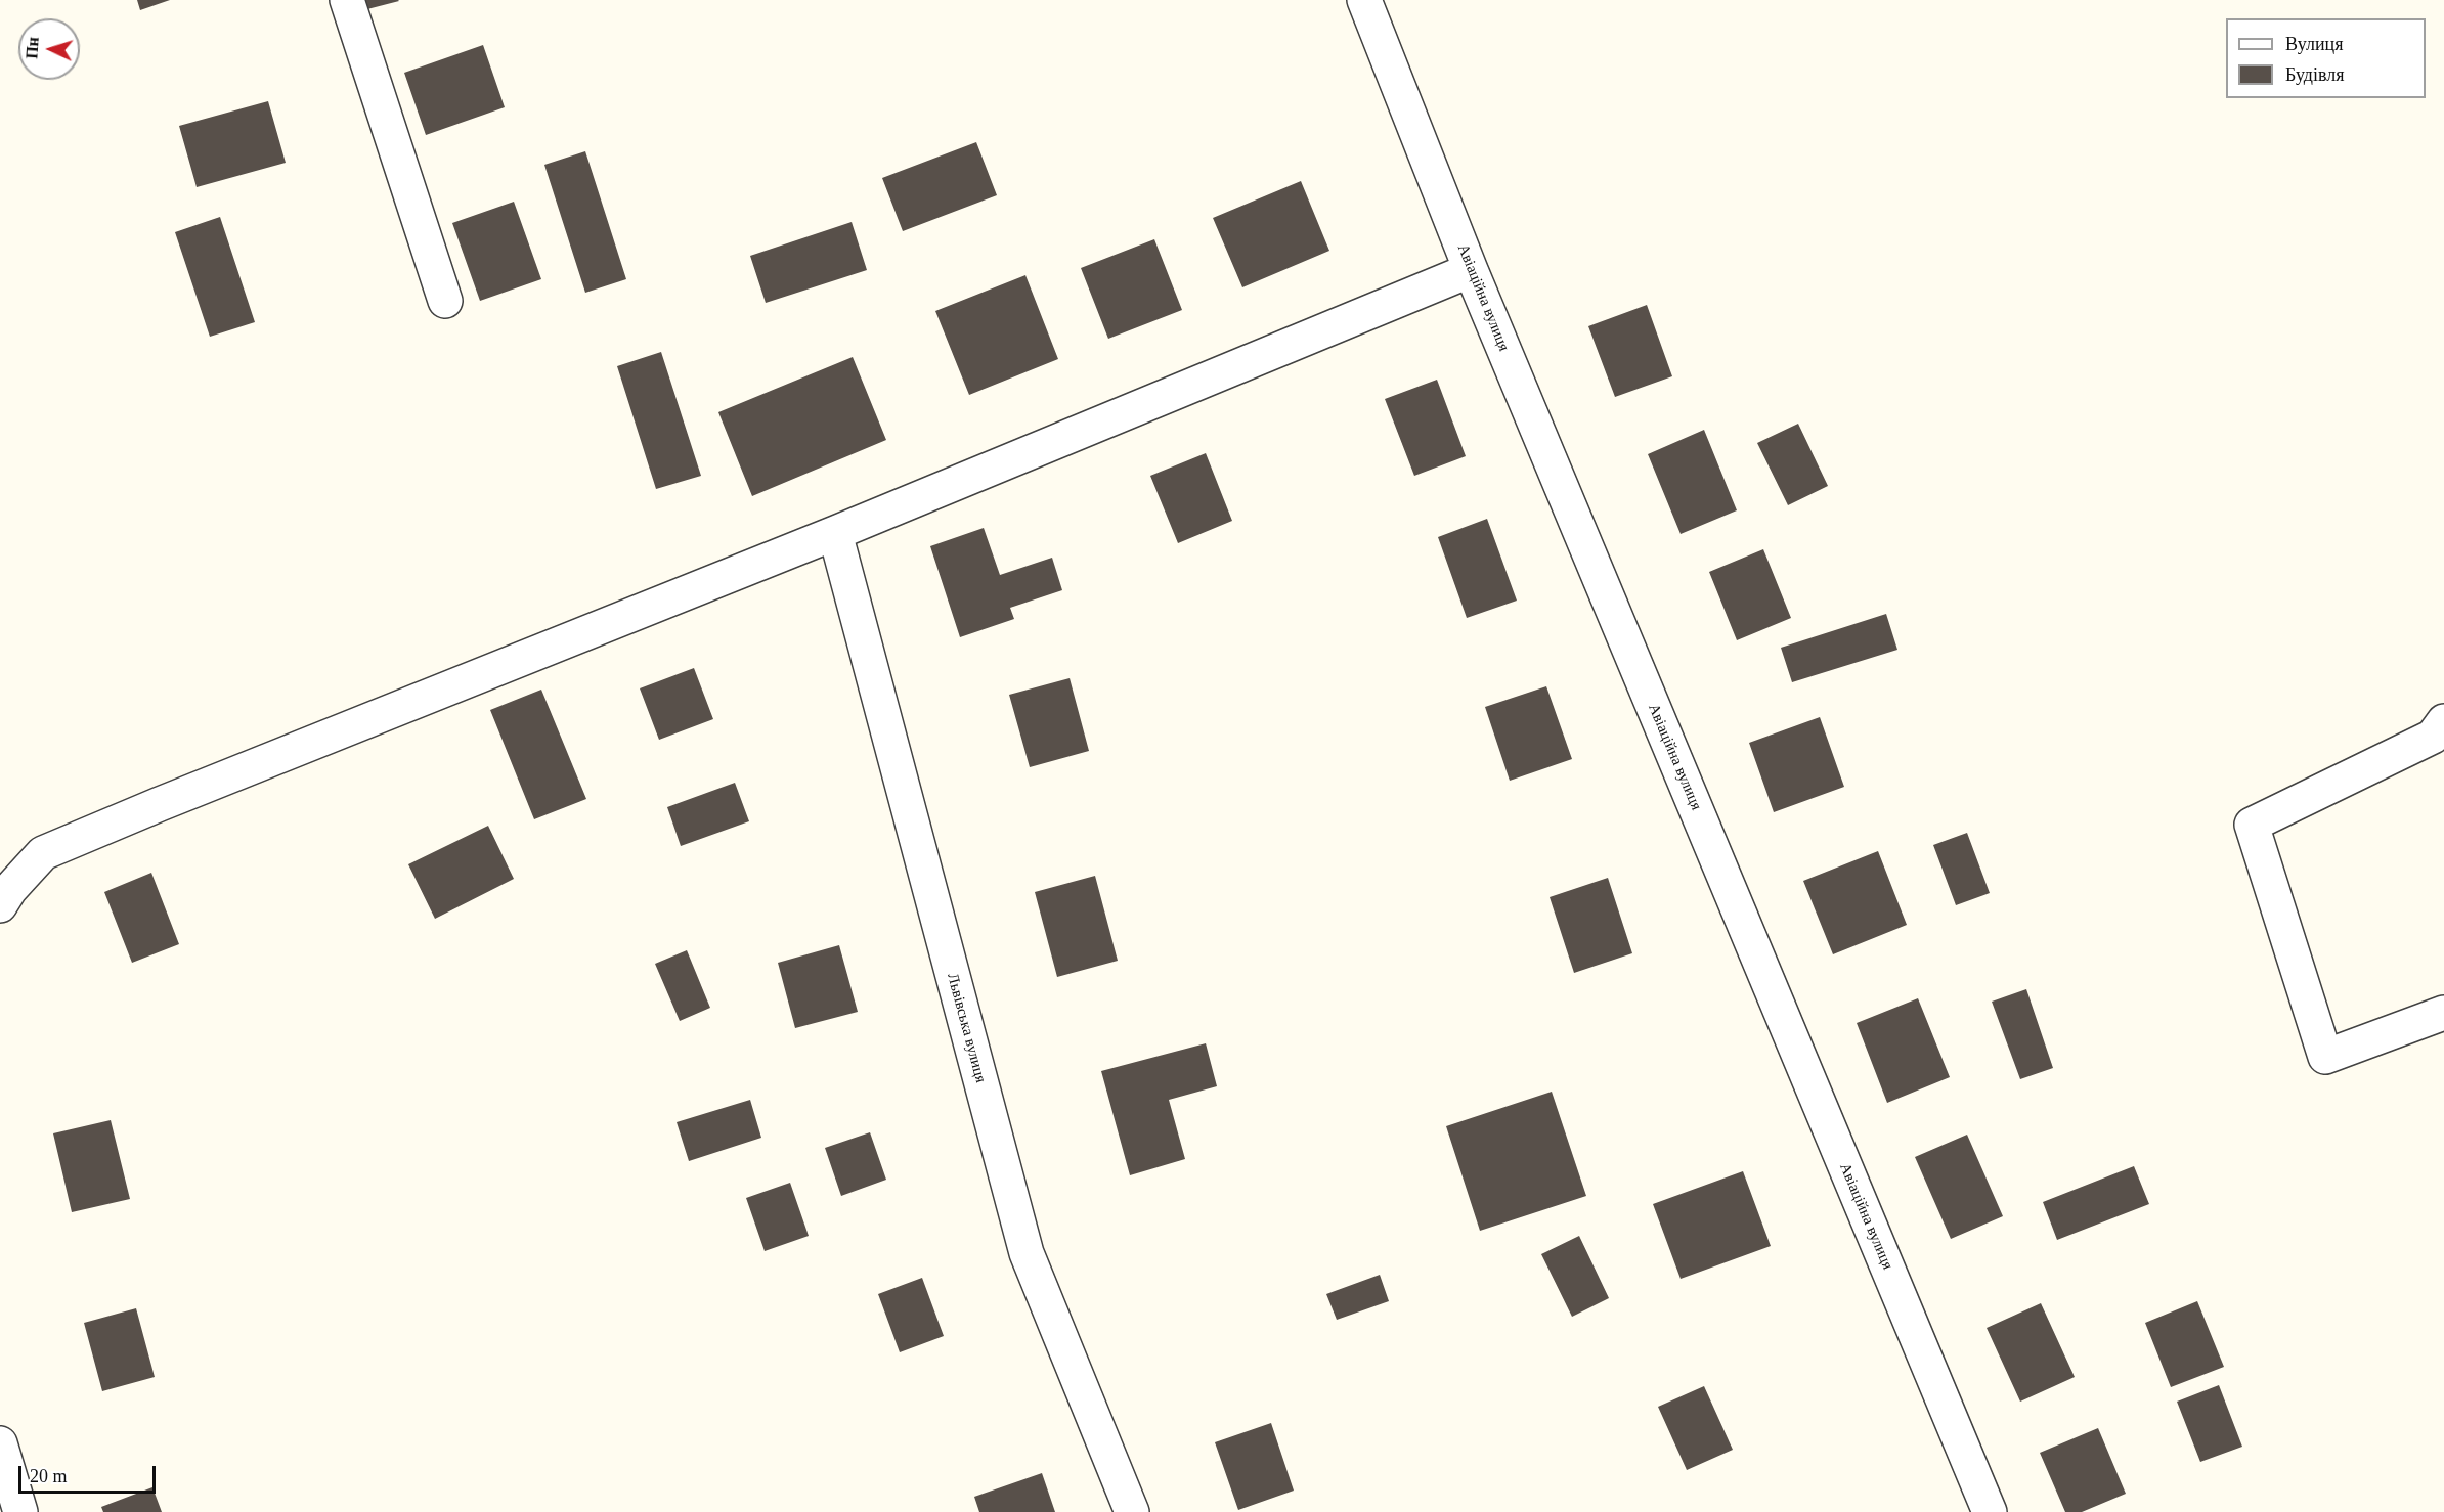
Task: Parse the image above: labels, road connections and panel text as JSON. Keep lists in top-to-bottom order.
{
  "streets": {
    "street": ["Авіаційна вулиця", "Львівська вулиця"]
  },
  "legend": ["Вулиця", "Будівля"],
  "scale_bar": "20 m",
  "north": "left"
}
